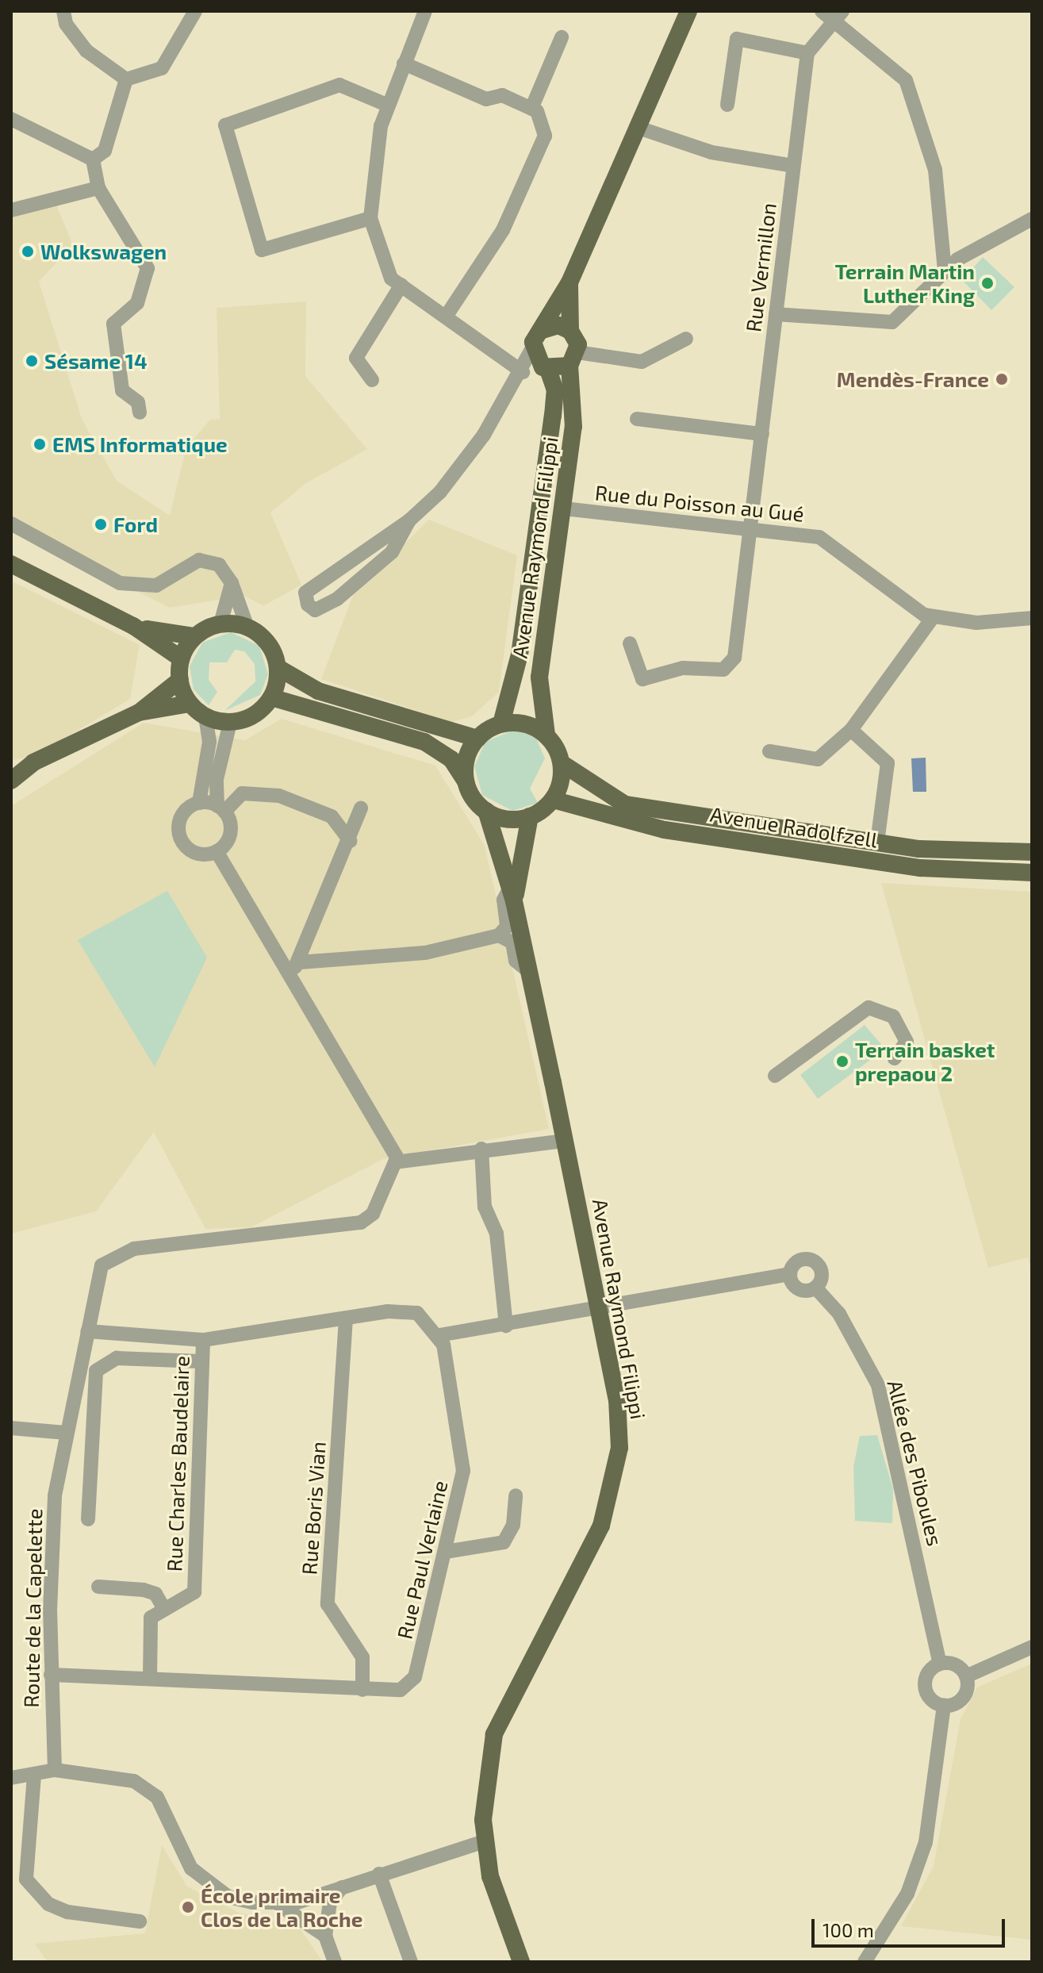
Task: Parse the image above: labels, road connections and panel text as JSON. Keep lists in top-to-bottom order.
{
  "streets": {
    "main road": ["Avenue Raymond Filippi", "Avenue Radolfzell"],
    "street": [
      "Rue Vermillon",
      "Rue du Poisson au Gué",
      "Allée des Piboules",
      "Rue Charles Baudelaire",
      "Rue Boris Vian",
      "Rue Paul Verlaine",
      "Route de la Capelette"
    ]
  },
  "crossings": [
    ["Rue Vermillon", "Rue du Poisson au Gué"],
    ["Rue du Poisson au Gué", "Avenue Raymond Filippi"],
    ["Avenue Raymond Filippi", "Avenue Radolfzell"],
    ["Rue Boris Vian", "Rue Paul Verlaine"],
    ["Rue Paul Verlaine", "Route de la Capelette"]
  ],
  "places": [
    "Wolkswagen",
    "Terrain Martin Luther King",
    "Sésame 14",
    "Mendès-France",
    "EMS Informatique",
    "Ford",
    "Terrain basket prepaou 2",
    "École primaire Clos de La Roche"
  ],
  "scale_bar": "100 m"
}
